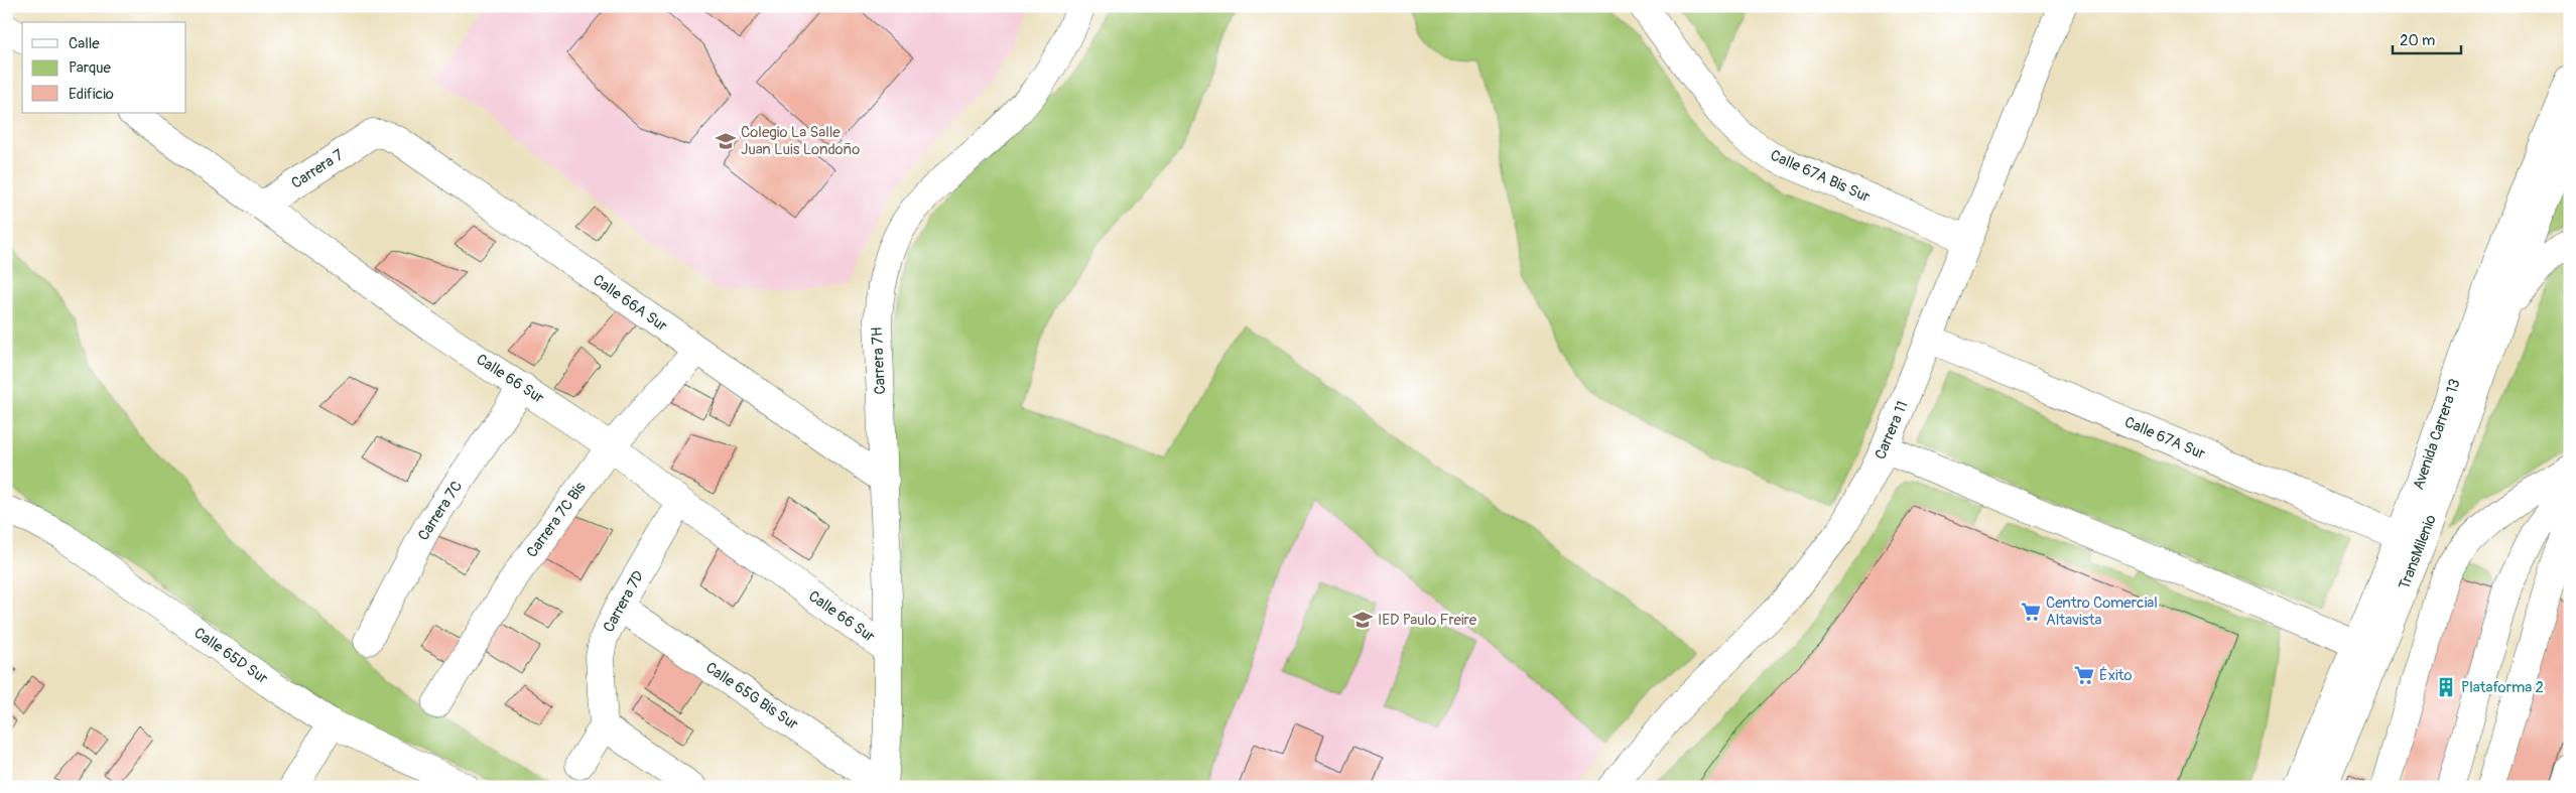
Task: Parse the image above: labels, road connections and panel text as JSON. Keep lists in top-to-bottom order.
{
  "streets": {
    "street": [
      "Carrera 7",
      "Calle 67A Bis Sur",
      "Calle 66A Sur",
      "Carrera 7H",
      "Calle 66 Sur",
      "Carrera 11",
      "Avenida Carrera 13",
      "Calle 67A Sur",
      "Carrera 7C",
      "Carrera 7C Bis",
      "TransMilenio",
      "Carrera 7D",
      "Calle 65D Sur",
      "Calle 65G Bis Sur"
    ]
  },
  "crossings": [
    ["Carrera 7", "Calle 66A Sur"],
    ["Carrera 7", "Calle 66 Sur"],
    ["Calle 67A Bis Sur", "Carrera 11"],
    ["Calle 66A Sur", "Carrera 7H"],
    ["Calle 66A Sur", "Carrera 7C Bis"],
    ["Carrera 7H", "Calle 66 Sur"],
    ["Carrera 7H", "Calle 65G Bis Sur"],
    ["Calle 66 Sur", "Carrera 7C"],
    ["Calle 66 Sur", "Carrera 7C Bis"],
    ["Calle 66 Sur", "Carrera 7D"],
    ["Carrera 11", "Calle 67A Sur"],
    ["Avenida Carrera 13", "Calle 67A Sur"],
    ["Avenida Carrera 13", "TransMilenio"],
    ["Carrera 7D", "Calle 65G Bis Sur"]
  ],
  "places": {
    "school or university": ["Colegio La Salle Juan Luis Londoño", "IED Paulo Freire"],
    "supermarket": ["Centro Comercial Altavista", "Éxito"],
    "building": ["Plataforma 2"]
  },
  "legend": ["Calle", "Parque", "Edificio"],
  "scale_bar": "20 m"
}
